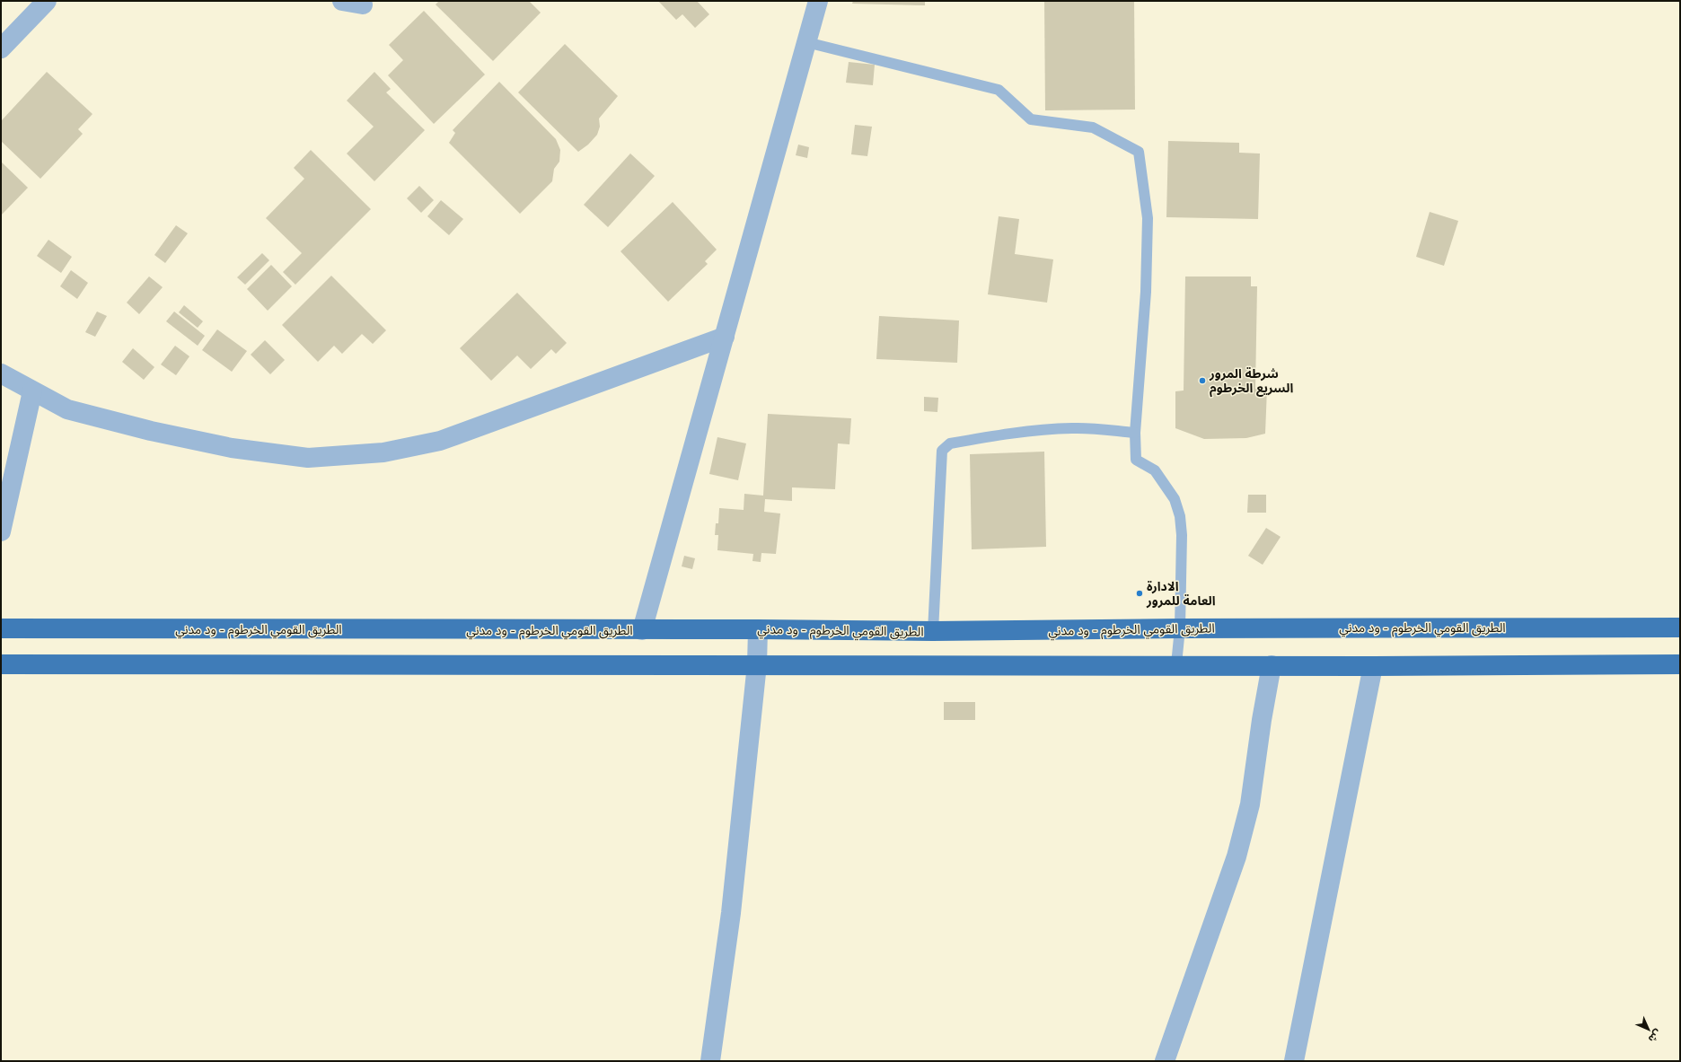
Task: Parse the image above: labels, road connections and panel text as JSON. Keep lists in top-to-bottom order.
{
  "streets": {
    "highway": ["الطريق القومي الخرطوم - ود مدني"]
  },
  "places": ["شرطة المرور السريع الخرطوم", "الادارة العامة للمرور"],
  "north": "bottom right"
}
